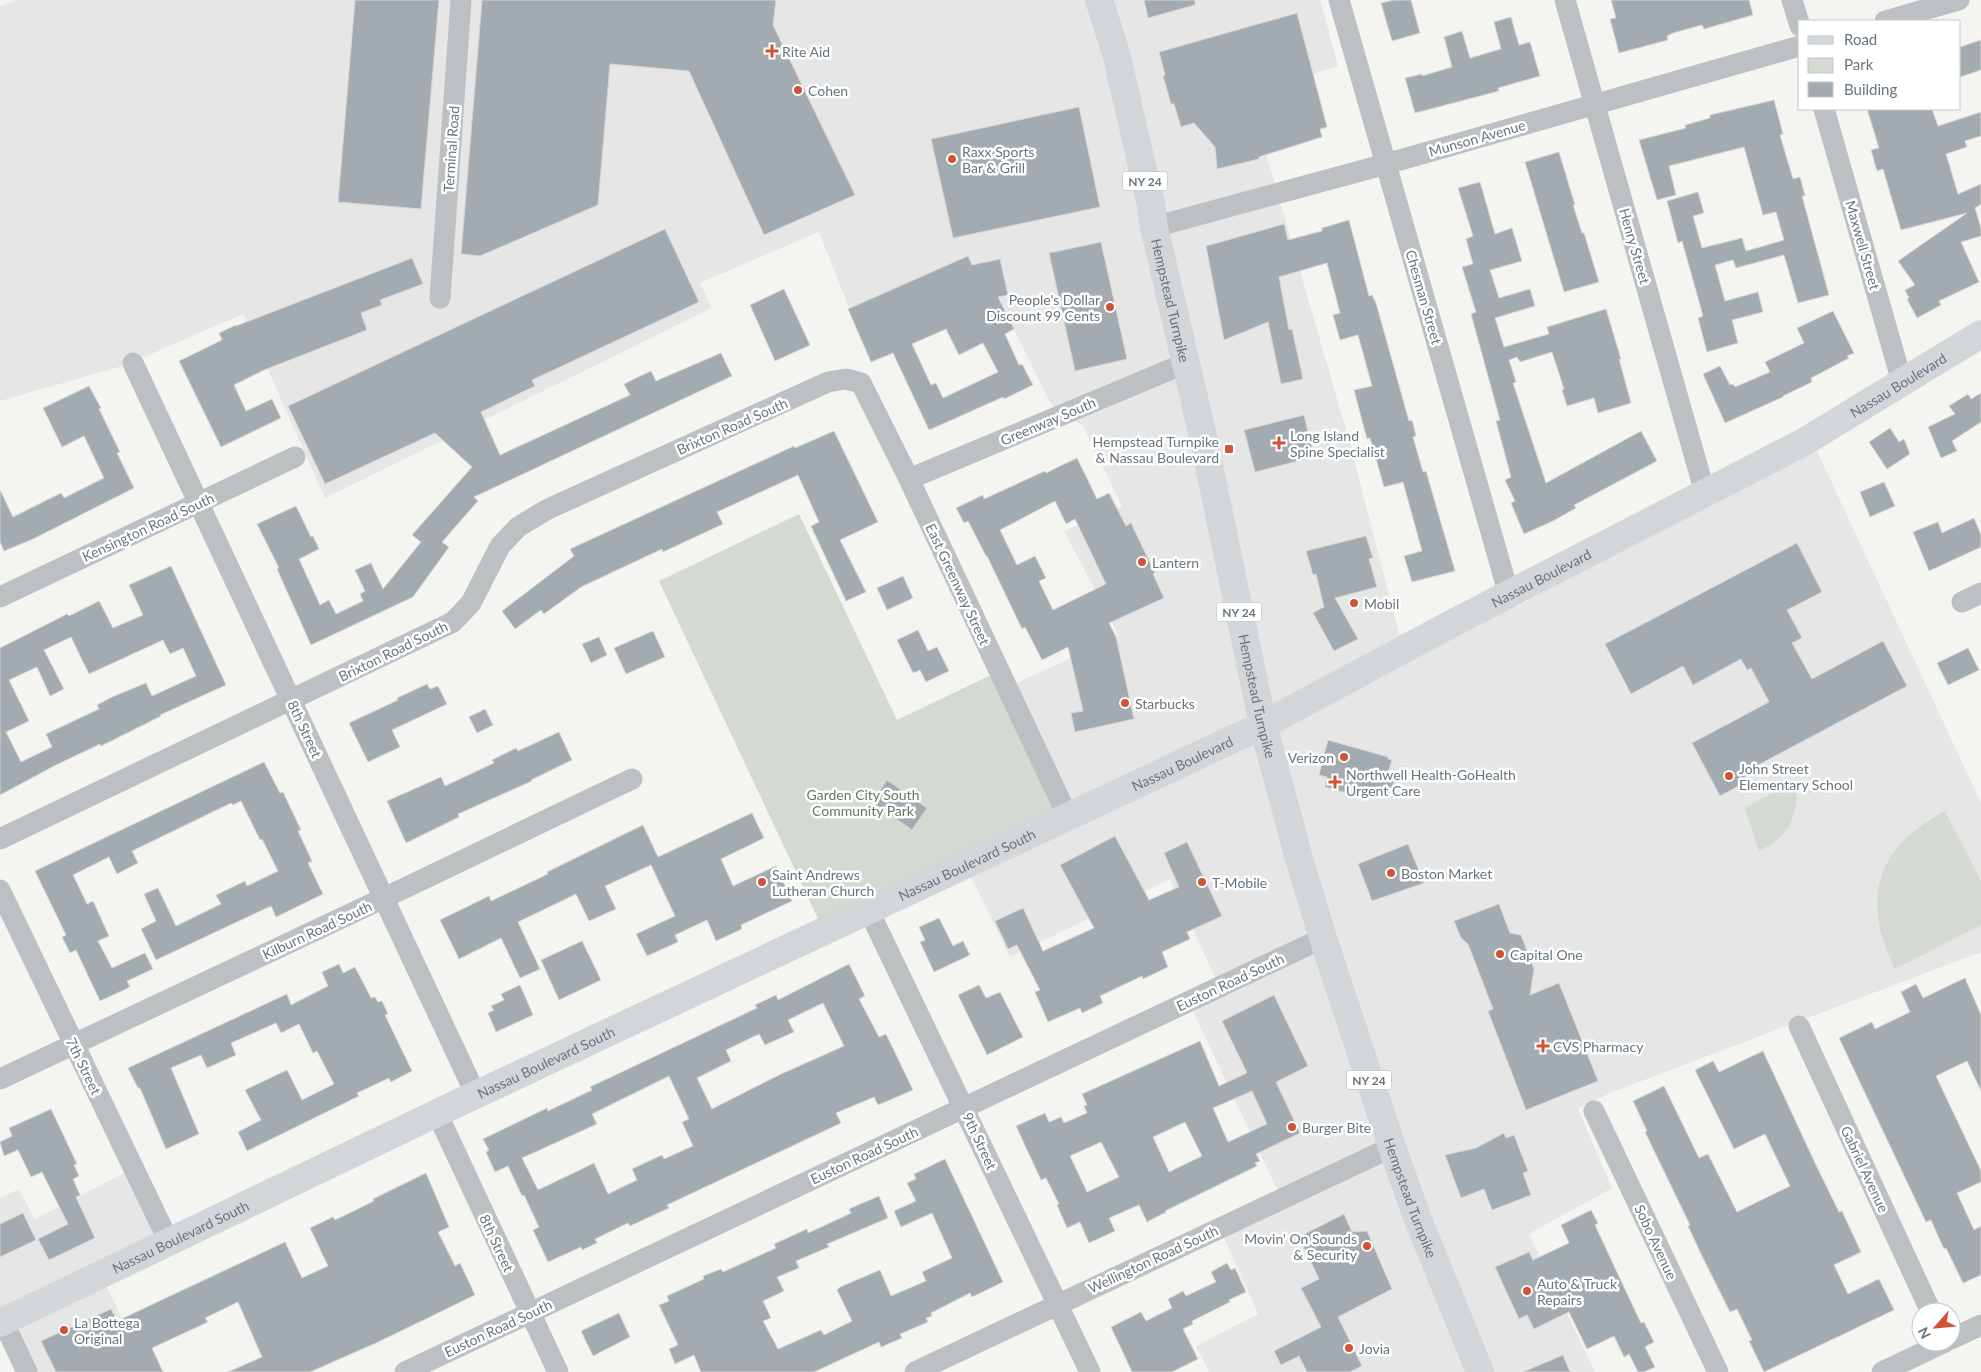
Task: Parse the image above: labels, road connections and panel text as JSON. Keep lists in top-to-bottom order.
{
  "streets": {
    "main road": [
      "NY 24",
      "Hempstead Turnpike",
      "Nassau Boulevard",
      "Nassau Boulevard South"
    ],
    "street": [
      "Munson Avenue",
      "Terminal Road",
      "Maxwell Street",
      "Henry Street",
      "Chesman Street",
      "Greenway South",
      "Brixton Road South",
      "Kensington Road South",
      "East Greenway Street",
      "8th Street",
      "Kilburn Road South",
      "Euston Road South",
      "7th Street",
      "9th Street",
      "Gabriel Avenue",
      "Sobo Avenue",
      "Wellington Road South"
    ]
  },
  "crossings": [
    ["Munson Avenue", "Henry Street"],
    ["Munson Avenue", "Chesman Street"],
    ["Munson Avenue", "Hempstead Turnpike"],
    ["Maxwell Street", "Nassau Boulevard"],
    ["Henry Street", "Nassau Boulevard"],
    ["Chesman Street", "Nassau Boulevard"],
    ["Hempstead Turnpike", "Nassau Boulevard"],
    ["Hempstead Turnpike", "Greenway South"],
    ["Hempstead Turnpike", "Euston Road South"],
    ["Hempstead Turnpike", "Wellington Road South"],
    ["Nassau Boulevard", "Nassau Boulevard South"],
    ["Greenway South", "East Greenway Street"],
    ["Brixton Road South", "East Greenway Street"],
    ["Brixton Road South", "8th Street"],
    ["Kensington Road South", "8th Street"],
    ["East Greenway Street", "Nassau Boulevard South"],
    ["8th Street", "Nassau Boulevard South"],
    ["8th Street", "Kilburn Road South"],
    ["8th Street", "Euston Road South"],
    ["Nassau Boulevard South", "7th Street"],
    ["Nassau Boulevard South", "9th Street"],
    ["Kilburn Road South", "7th Street"],
    ["Euston Road South", "9th Street"],
    ["9th Street", "Wellington Road South"]
  ],
  "parks": ["Garden City South Community Park"],
  "places": {
    "health": [
      "Rite Aid",
      "Long Island Spine Specialist",
      "Northwell Health-GoHealth Urgent Care",
      "CVS Pharmacy"
    ],
    "other": [
      "Cohen",
      "Raxx Sports Bar & Grill",
      "People's Dollar Discount 99 Cents",
      "Lantern",
      "Mobil",
      "Starbucks",
      "Verizon",
      "John Street Elementary School",
      "Boston Market",
      "Saint Andrews Lutheran Church",
      "T-Mobile",
      "Capital One",
      "Burger Bite",
      "Movin' On Sounds & Security",
      "Auto & Truck Repairs",
      "La Bottega Original",
      "Jovia"
    ],
    "transit": ["Hempstead Turnpike & Nassau Boulevard"]
  },
  "legend": ["Road", "Park", "Building"],
  "north": "bottom left"
}
